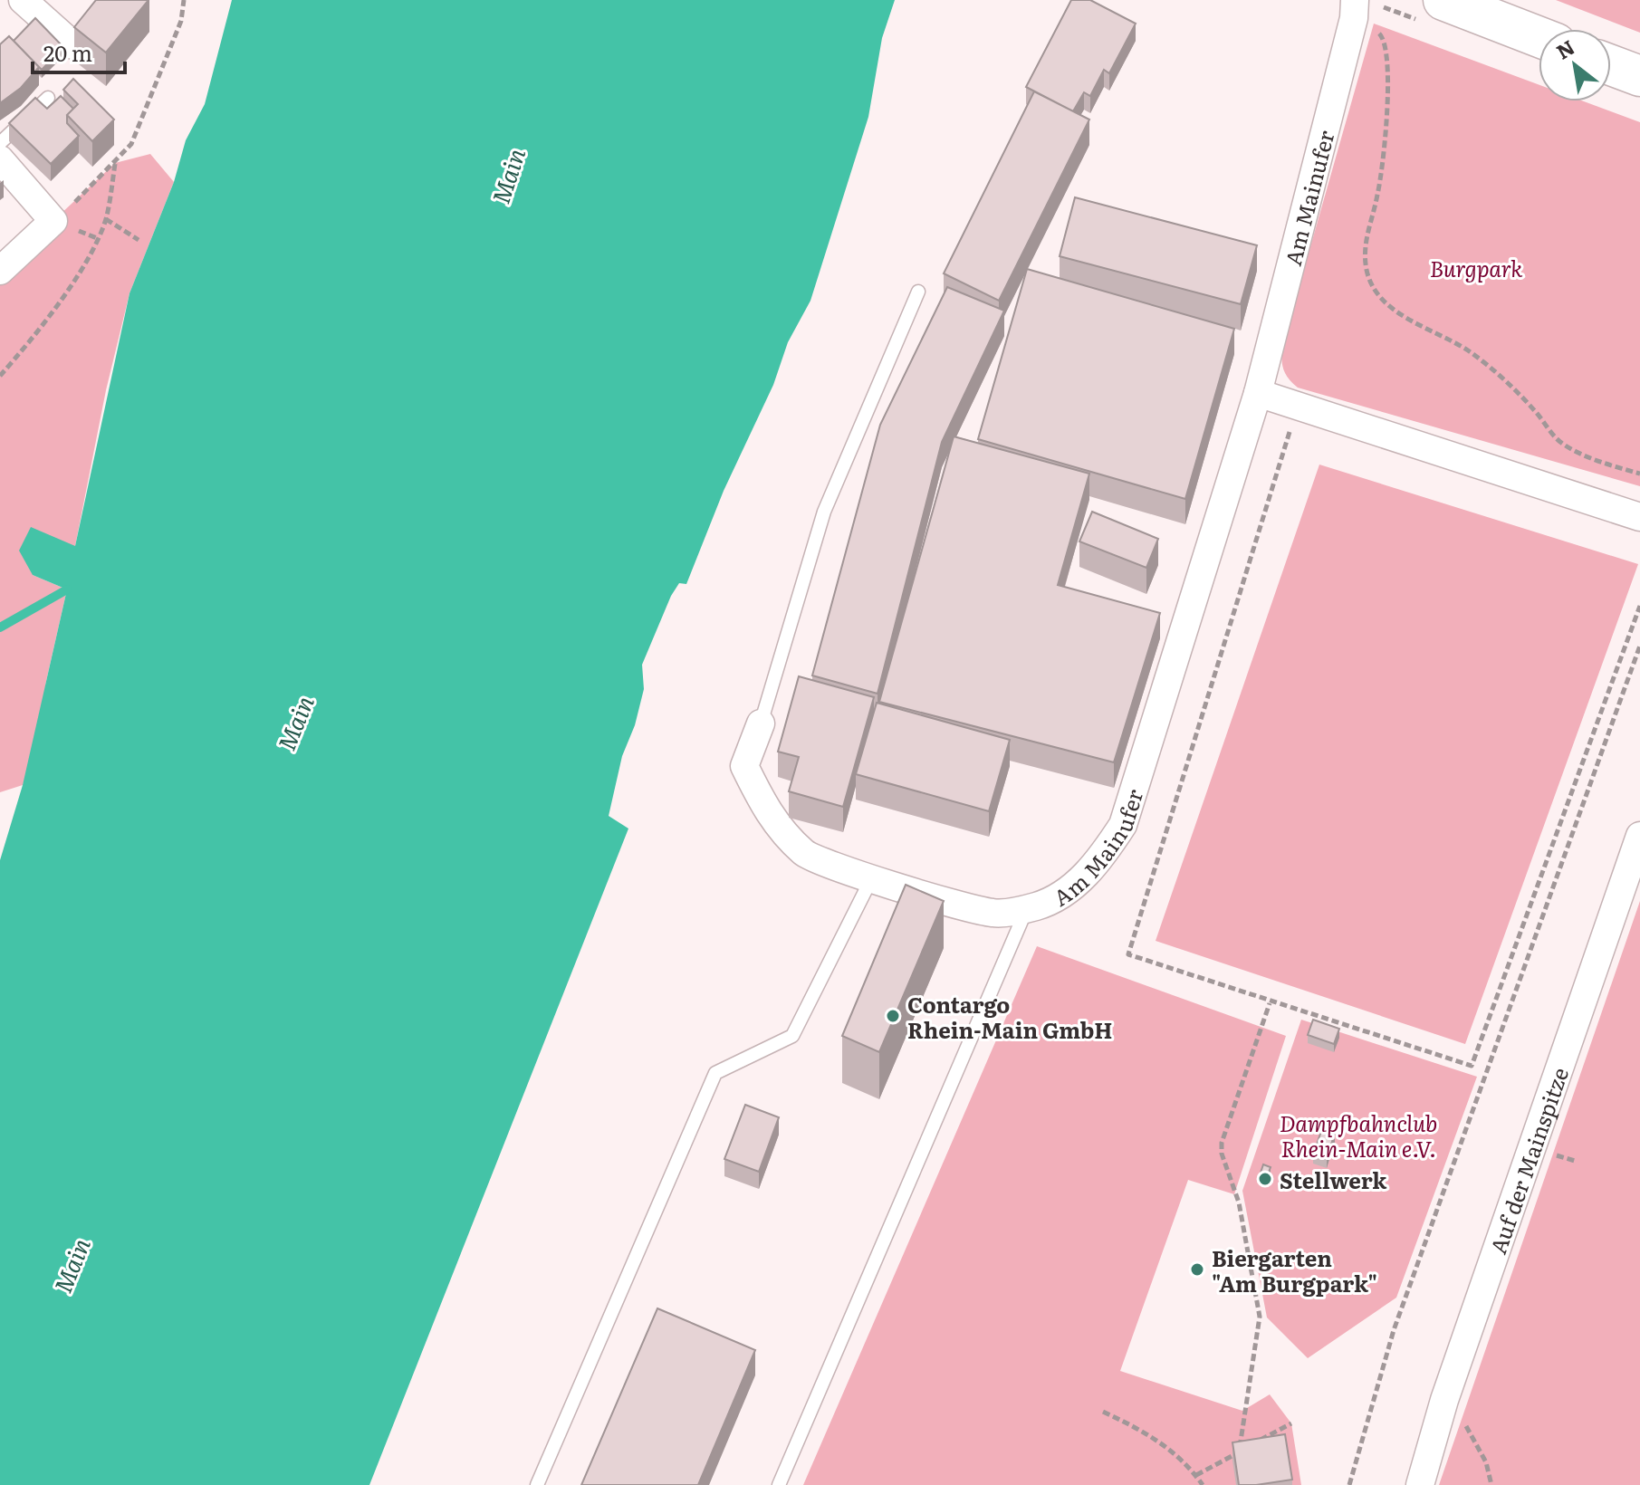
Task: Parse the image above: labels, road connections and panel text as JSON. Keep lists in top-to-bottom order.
{
  "streets": {
    "street": ["Am Mainufer", "Auf der Mainspitze"]
  },
  "water": ["Main"],
  "parks": ["Burgpark", "Dampfbahnclub Rhein-Main e.V."],
  "places": ["Contargo Rhein-Main GmbH", "Stellwerk", "Biergarten \"Am Burgpark\""],
  "scale_bar": "20 m",
  "north": "top left"
}
